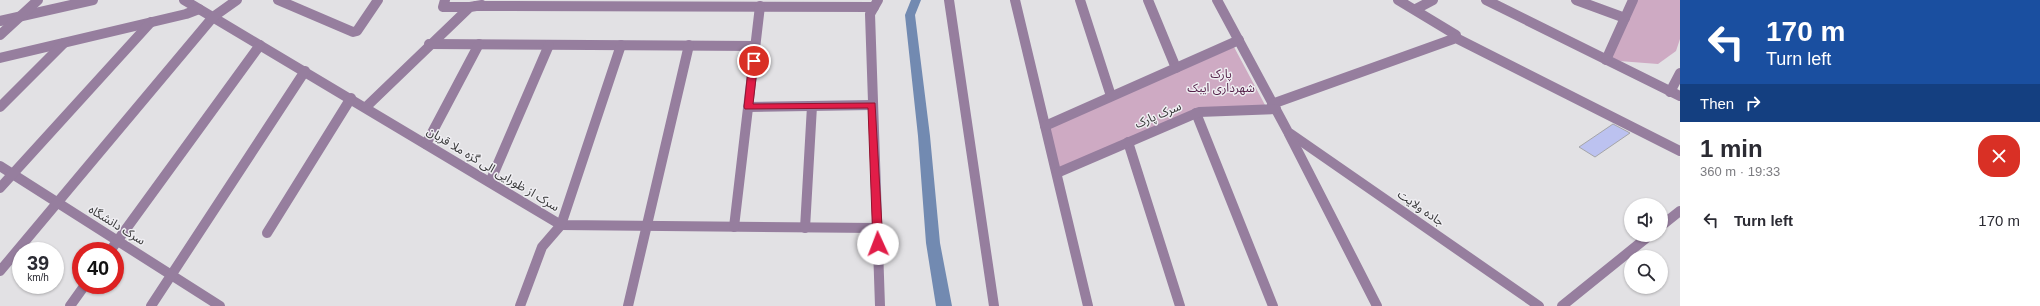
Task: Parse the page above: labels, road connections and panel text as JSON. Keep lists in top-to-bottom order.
{
  "streets": {
    "street": [
      "سرک پارک",
      "سرک از ظورایی الی گزه ملا قربان",
      "جاده ولایت",
      "سرک دانشگاه"
    ]
  },
  "crossings": [
    ["سرک پارک", "جاده ولایت"]
  ],
  "parks": ["پارک شهرداری ایبک"],
  "page": {
    "turn": ["170 m", "Turn left"],
    "then": "Then",
    "heading": ["1 min", "360 m · 19:33"],
    "list": [
      {
        "name": "Turn left",
        "value": "170 m"
      }
    ],
    "speed": "39 km/h",
    "limit": "40"
  }
}
